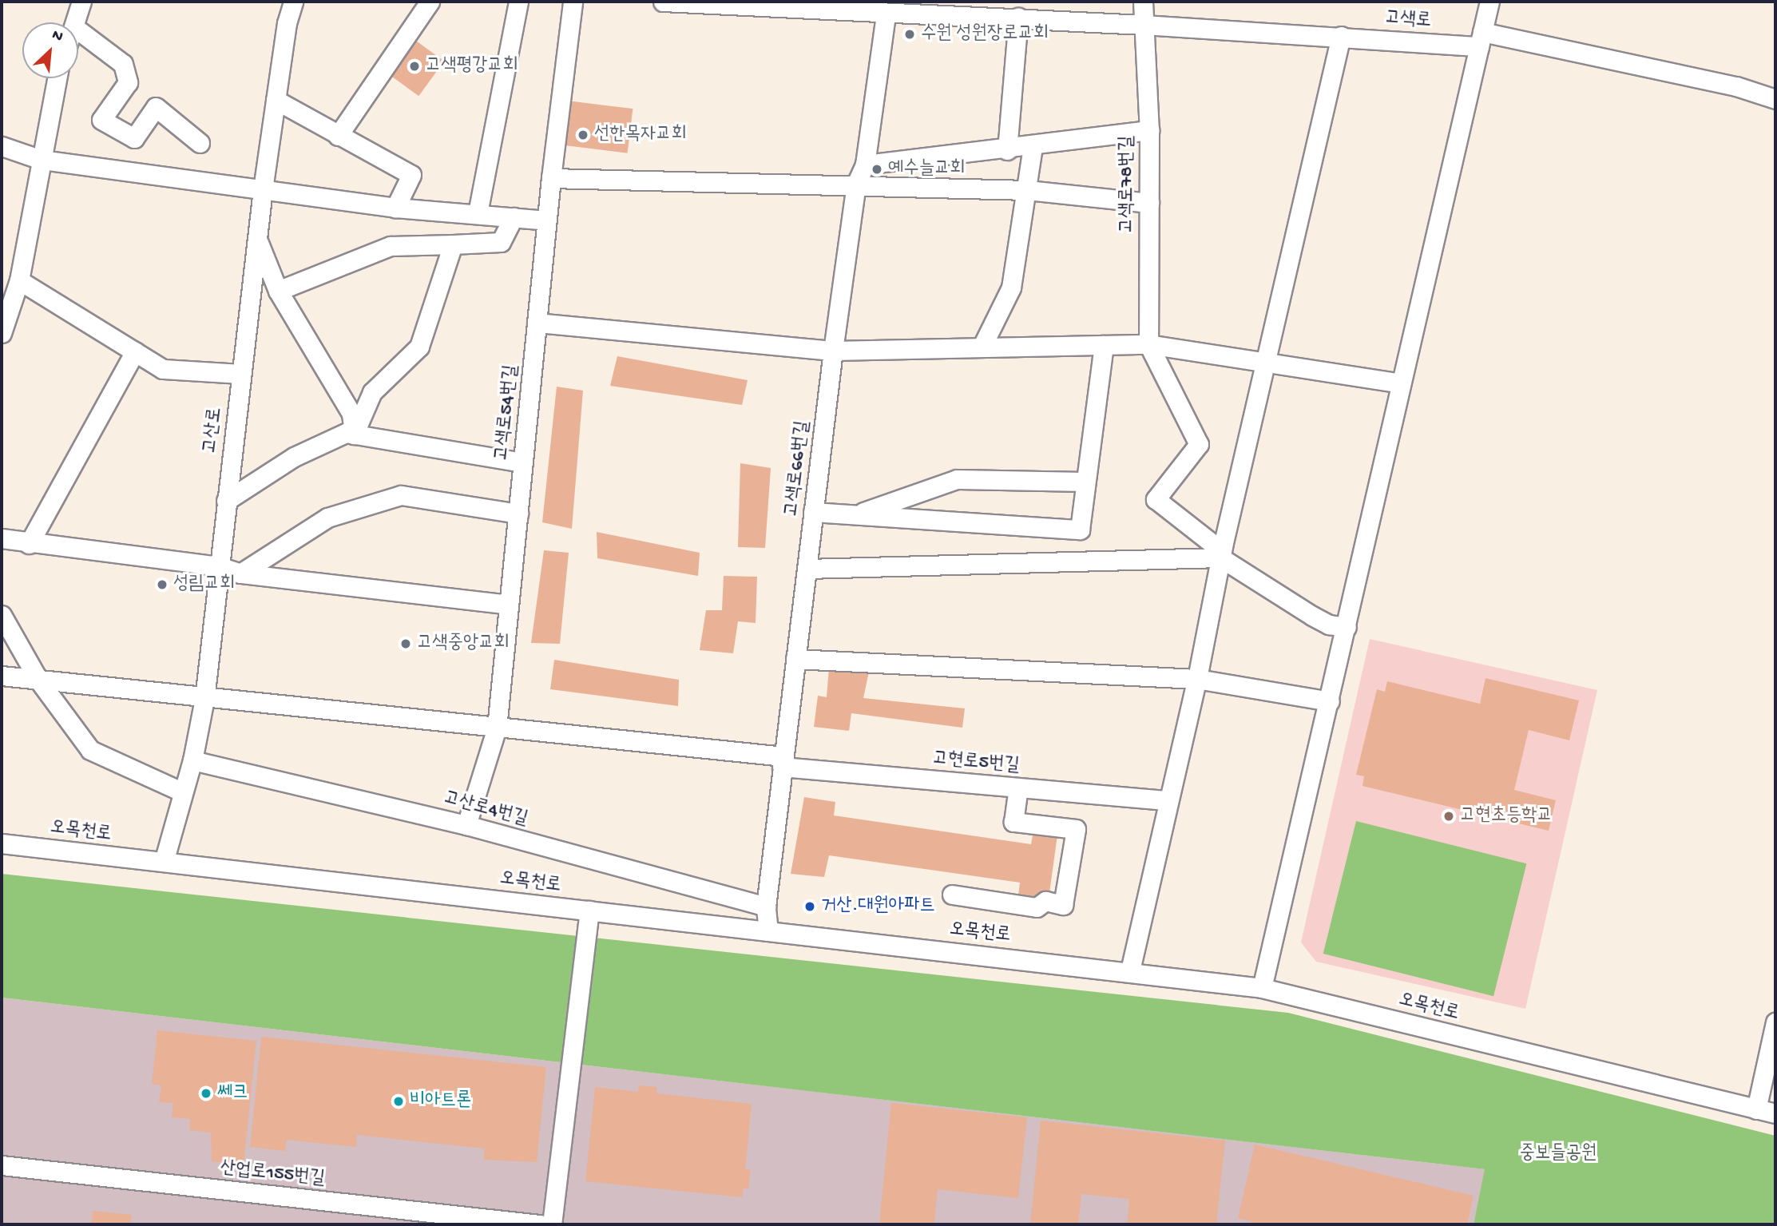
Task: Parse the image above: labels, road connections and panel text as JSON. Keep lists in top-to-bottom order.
{
  "streets": {
    "street": [
      "고색로",
      "고색로78번길",
      "고색로54번길",
      "고산로",
      "고색로66번길",
      "고현로5번길",
      "고산로4번길",
      "오목천로",
      "산업로155번길"
    ]
  },
  "crossings": [
    ["고색로", "고색로78번길"],
    ["고색로", "고색로66번길"],
    ["고색로54번길", "고현로5번길"],
    ["고색로54번길", "고산로4번길"],
    ["고산로", "고현로5번길"],
    ["고산로", "고산로4번길"],
    ["고산로", "오목천로"],
    ["고색로66번길", "고현로5번길"],
    ["고색로66번길", "고산로4번길"],
    ["고색로66번길", "오목천로"]
  ],
  "parks": ["중보들공원"],
  "places": [
    "수원 성원장로교회",
    "고색평강교회",
    "선한목자교회",
    "예수늘교회",
    "성림교회",
    "고색중앙교회",
    "고현초등학교",
    "거산.대원아파트",
    "쎄크",
    "비아트론"
  ],
  "north": "top right"
}
